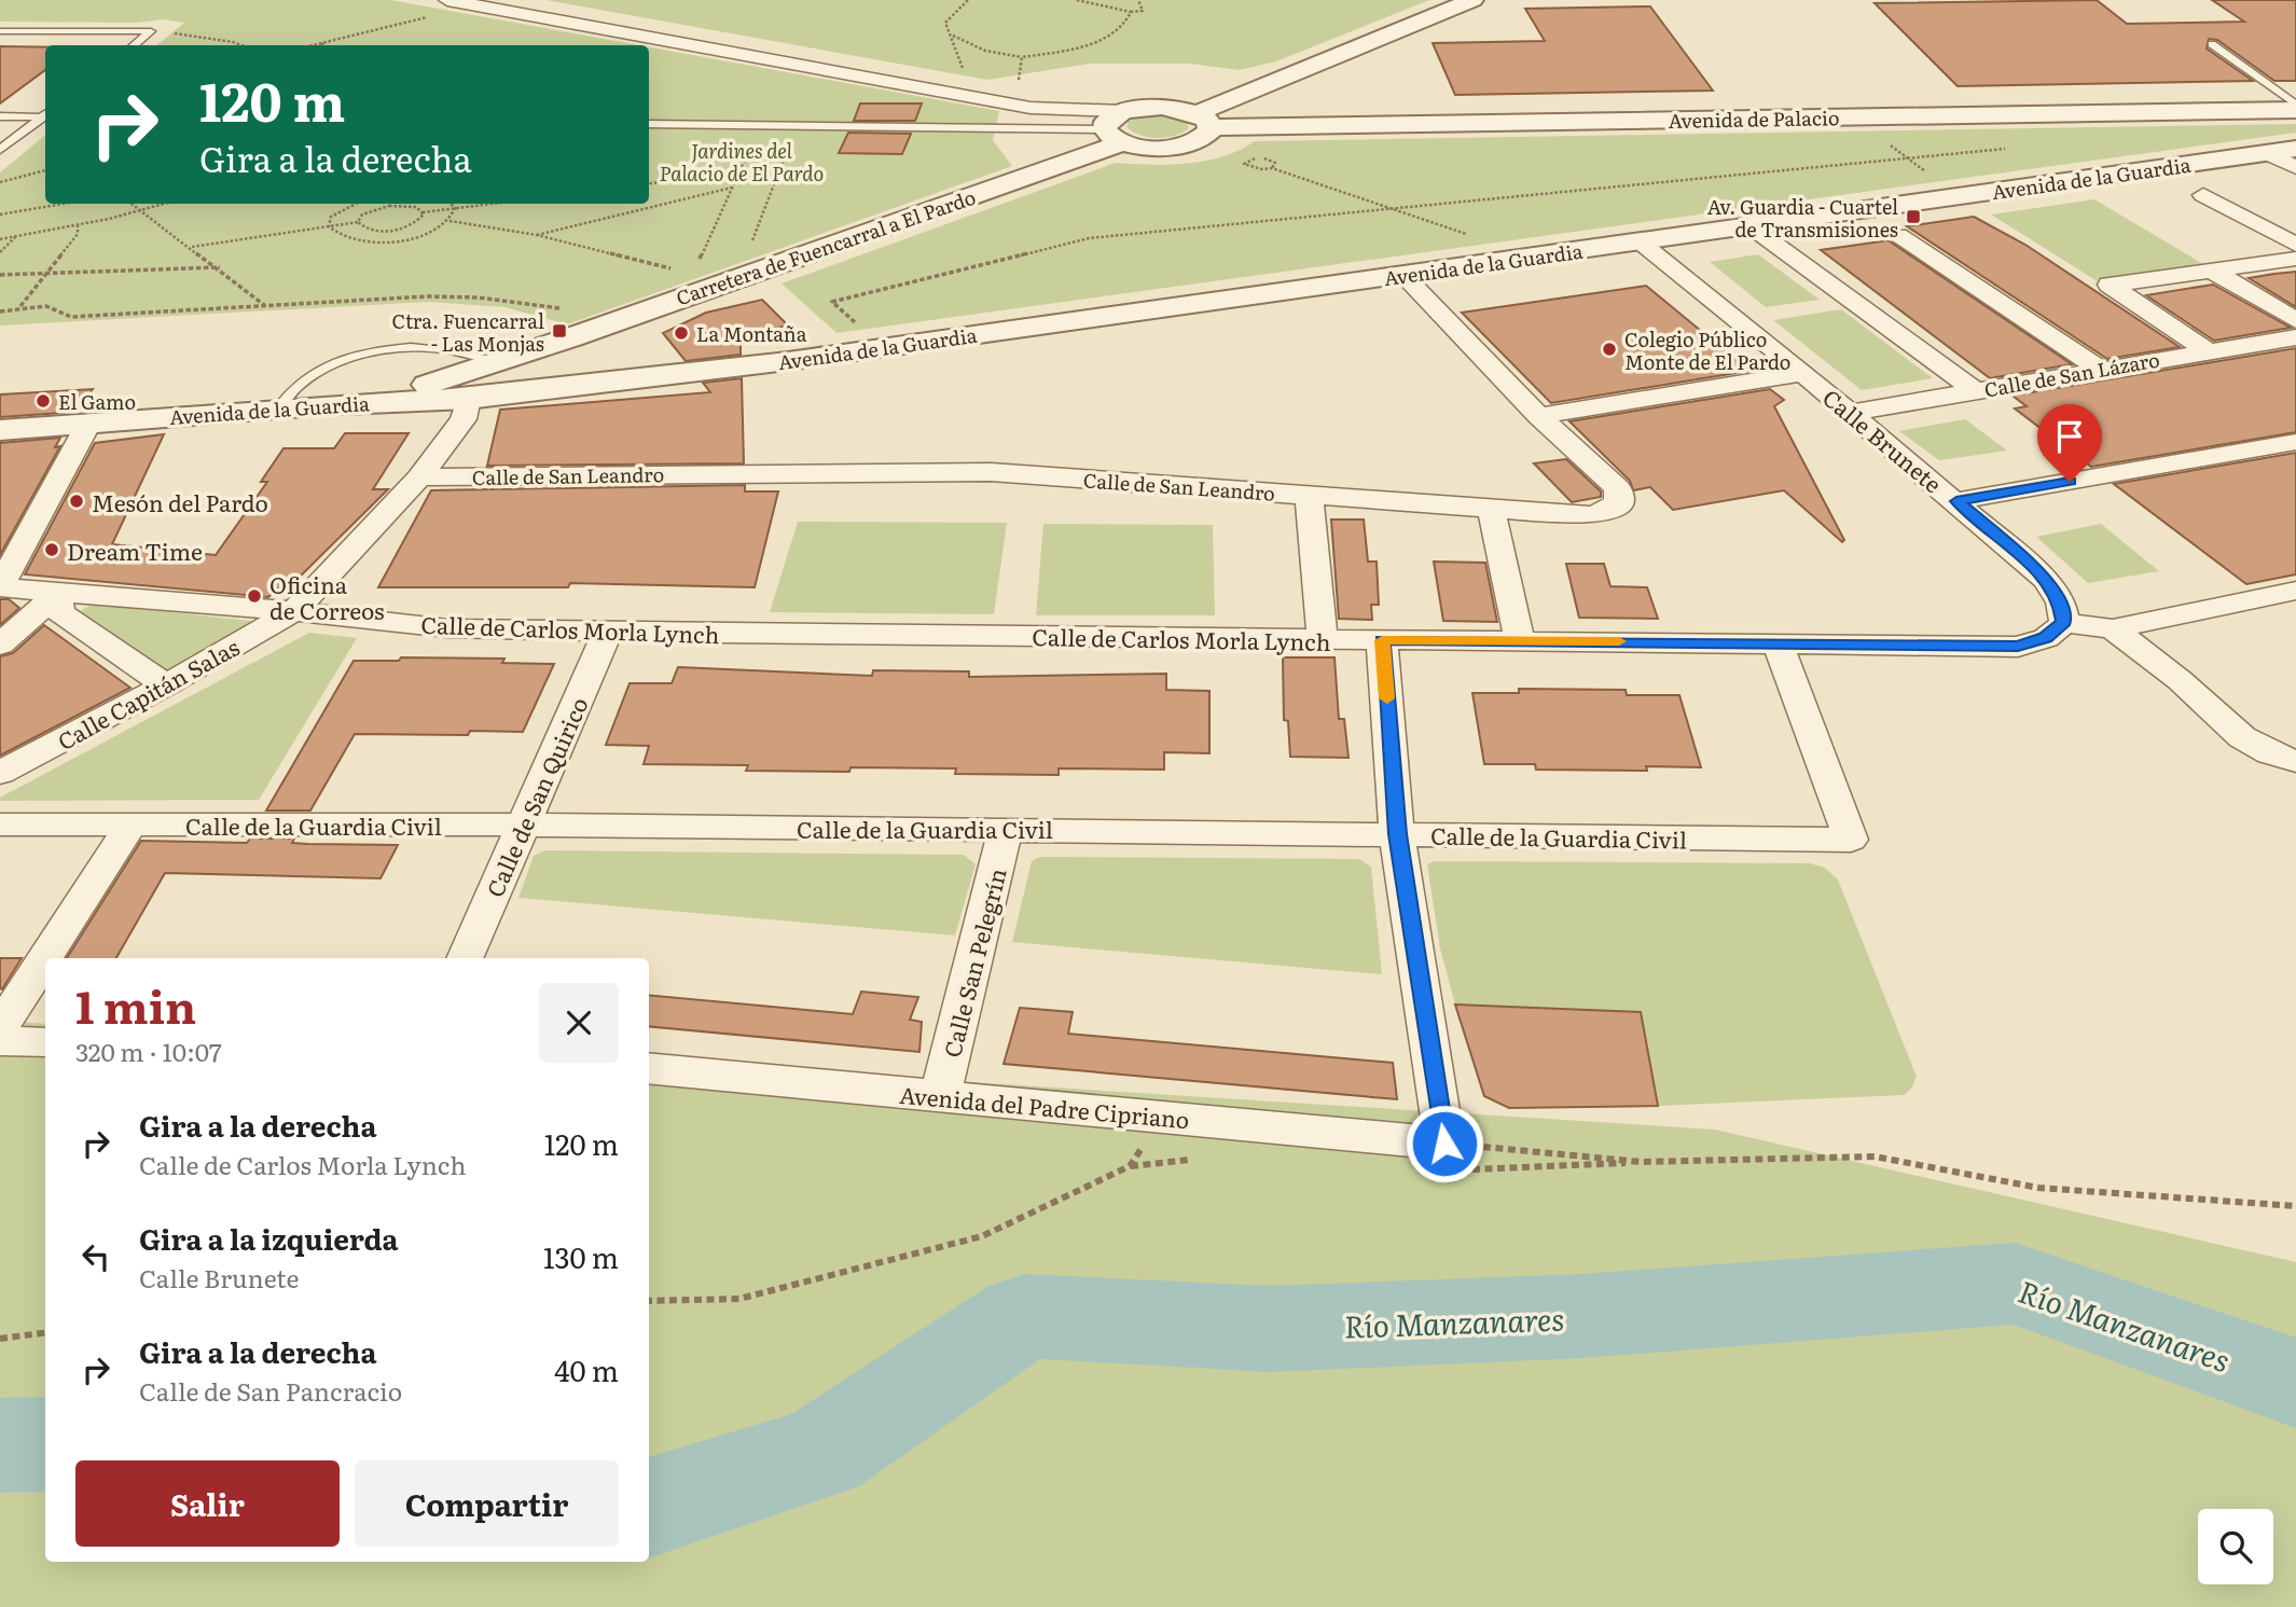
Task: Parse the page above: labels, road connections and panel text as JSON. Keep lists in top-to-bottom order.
{
  "streets": {
    "street": [
      "Avenida de Palacio",
      "Avenida de la Guardia",
      "Carretera de Fuencarral a El Pardo",
      "Calle de San Lázaro",
      "Calle Brunete",
      "Calle de San Leandro",
      "Calle de Carlos Morla Lynch",
      "Calle Capitán Salas",
      "Calle de San Quirico",
      "Calle de la Guardia Civil",
      "Calle San Pelegrín",
      "Avenida del Padre Cipriano"
    ]
  },
  "crossings": [
    ["Avenida de la Guardia", "Carretera de Fuencarral a El Pardo"],
    ["Avenida de la Guardia", "Calle Brunete"],
    ["Avenida de la Guardia", "Calle de San Leandro"],
    ["Avenida de la Guardia", "Calle Capitán Salas"],
    ["Calle de San Lázaro", "Calle Brunete"],
    ["Calle Brunete", "Calle de Carlos Morla Lynch"],
    ["Calle de San Leandro", "Calle Capitán Salas"],
    ["Calle de Carlos Morla Lynch", "Calle Capitán Salas"],
    ["Calle de Carlos Morla Lynch", "Calle de San Quirico"],
    ["Calle de Carlos Morla Lynch", "Calle de la Guardia Civil"],
    ["Calle de San Quirico", "Calle de la Guardia Civil"],
    ["Calle de la Guardia Civil", "Calle San Pelegrín"],
    ["Calle San Pelegrín", "Avenida del Padre Cipriano"]
  ],
  "water": ["Río Manzanares"],
  "parks": ["Jardines del Palacio de El Pardo"],
  "places": {
    "transit": ["Av. Guardia - Cuartel de Transmisiones", "Ctra. Fuencarral - Las Monjas"],
    "other": [
      "La Montaña",
      "Colegio Público Monte de El Pardo",
      "El Gamo",
      "Mesón del Pardo",
      "Dream Time",
      "Oficina de Correos"
    ]
  },
  "page": {
    "turn": ["120 m", "Gira a la derecha"],
    "heading": ["1 min", "320 m · 10:07"],
    "list": [
      {
        "name": "Gira a la derecha",
        "note": "Calle de Carlos Morla Lynch",
        "value": "120 m"
      },
      {
        "name": "Gira a la izquierda",
        "note": "Calle Brunete",
        "value": "130 m"
      },
      {
        "name": "Gira a la derecha",
        "note": "Calle de San Pancracio",
        "value": "40 m"
      }
    ],
    "buttons": ["Salir", "Compartir"]
  }
}
